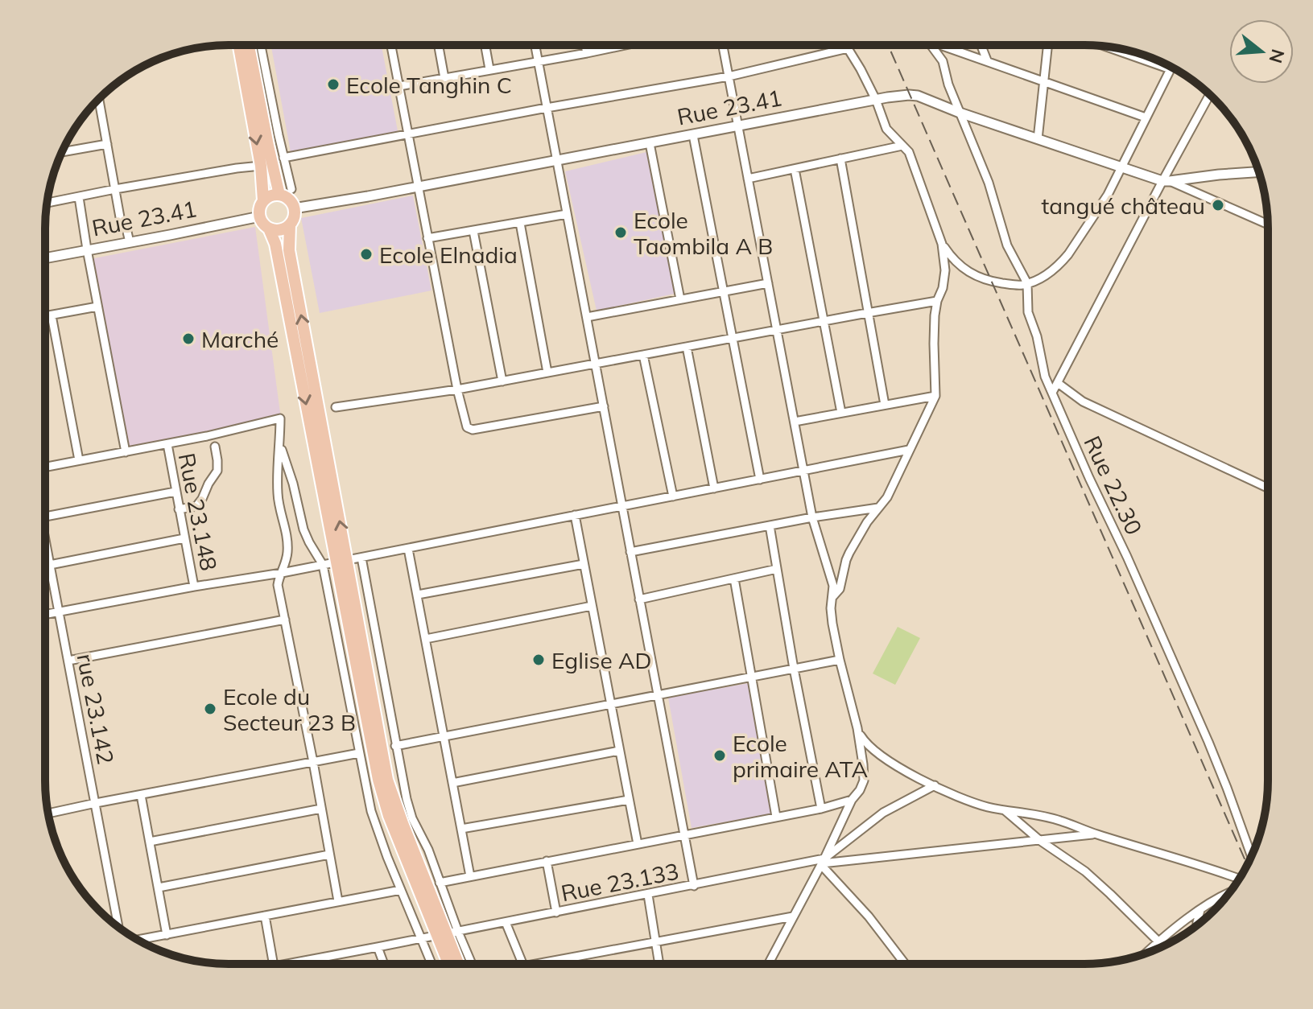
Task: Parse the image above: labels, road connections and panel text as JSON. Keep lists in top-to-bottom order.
{
  "streets": {
    "street": [
      "Rue 23.41",
      "Rue 22.30",
      "Rue 23.148",
      "rue 23.142",
      "Rue 23.133"
    ]
  },
  "crossings": [
    ["Rue 23.41", "Rue 22.30"]
  ],
  "places": [
    "Ecole Tanghin C",
    "tangué château",
    "Ecole Taombila A B",
    "Ecole Elnadia",
    "Marché",
    "Eglise AD",
    "Ecole du Secteur 23 B",
    "Ecole primaire ATA"
  ],
  "north": "right"
}
